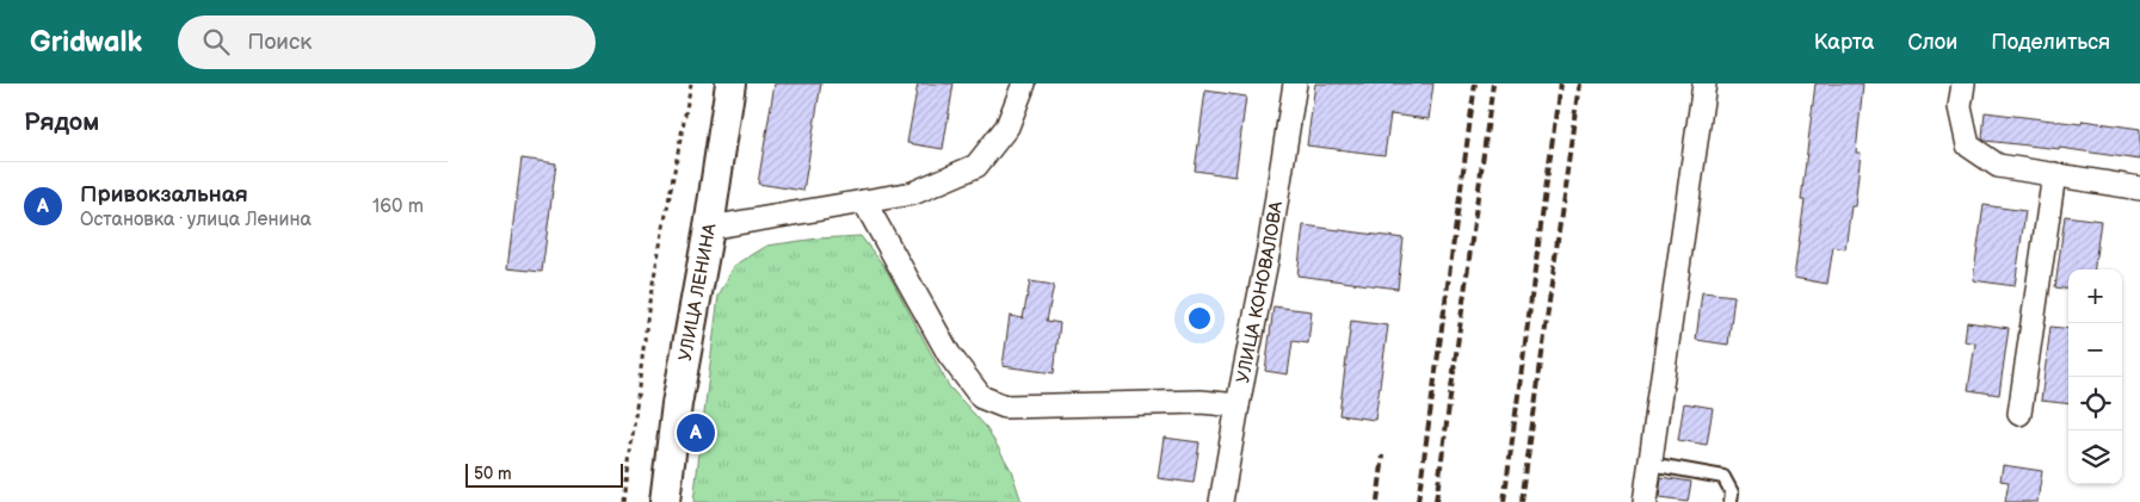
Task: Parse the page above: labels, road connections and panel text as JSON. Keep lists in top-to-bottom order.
{
  "streets": {
    "street": ["УЛИЦА ЛЕНИНА", "УЛИЦА КОНОВАЛОВА"]
  },
  "scale_bar": "50 m",
  "page": {
    "header": "Gridwalk",
    "search": "Поиск",
    "nav": ["Карта", "Слои", "Поделиться"],
    "heading": "Рядом",
    "list": [
      {
        "mark": "A",
        "name": "Привокзальная",
        "note": "Остановка · улица Ленина",
        "value": "160 m"
      }
    ],
    "map_buttons": ["+", "−"],
    "pins": "A",
    "scale": "50 m"
  }
}
